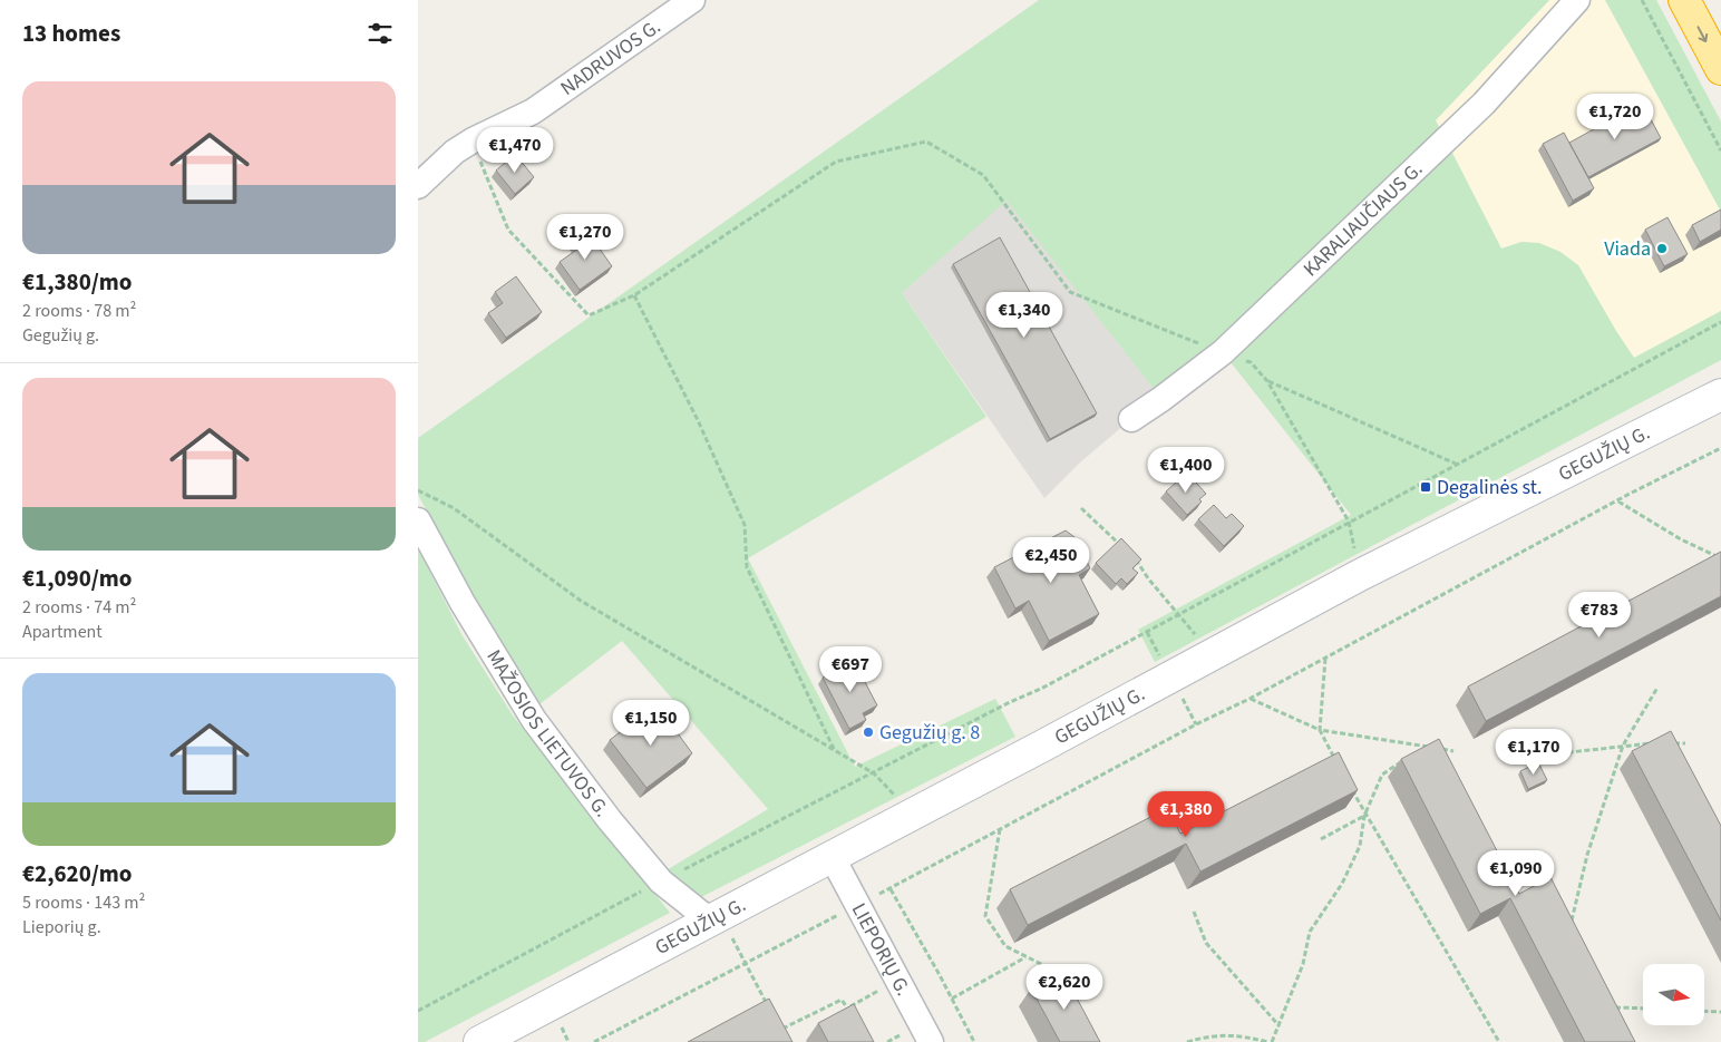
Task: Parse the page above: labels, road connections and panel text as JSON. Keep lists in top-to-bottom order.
{
  "streets": {
    "main road": ["GEGUŽIŲ G."],
    "street": [
      "NADRUVOS G.",
      "KARALIAUČIAUS G.",
      "MAŽOSIOS LIETUVOS G.",
      "LIEPORIŲ G."
    ]
  },
  "crossings": [
    ["GEGUŽIŲ G.", "MAŽOSIOS LIETUVOS G."],
    ["GEGUŽIŲ G.", "LIEPORIŲ G."]
  ],
  "places": {
    "other": ["Viada", "Gegužių g. 8"],
    "transit": ["Degalinės st."]
  },
  "north": "right",
  "page": {
    "heading": "13 homes",
    "list": [
      {
        "name": "€1,380/mo",
        "note": "2 rooms · 78 m² · Gegužių g."
      },
      {
        "name": "€1,090/mo",
        "note": "2 rooms · 74 m² · Apartment"
      },
      {
        "name": "€2,620/mo",
        "note": "5 rooms · 143 m² · Lieporių g."
      }
    ],
    "price": [
      "€1,720",
      "€1,470",
      "€1,270",
      "€1,340",
      "€1,400",
      "€2,450",
      "€783",
      "€697",
      "€1,150",
      "€1,170",
      "€1,380",
      "€1,090",
      "€2,620"
    ]
  }
}
